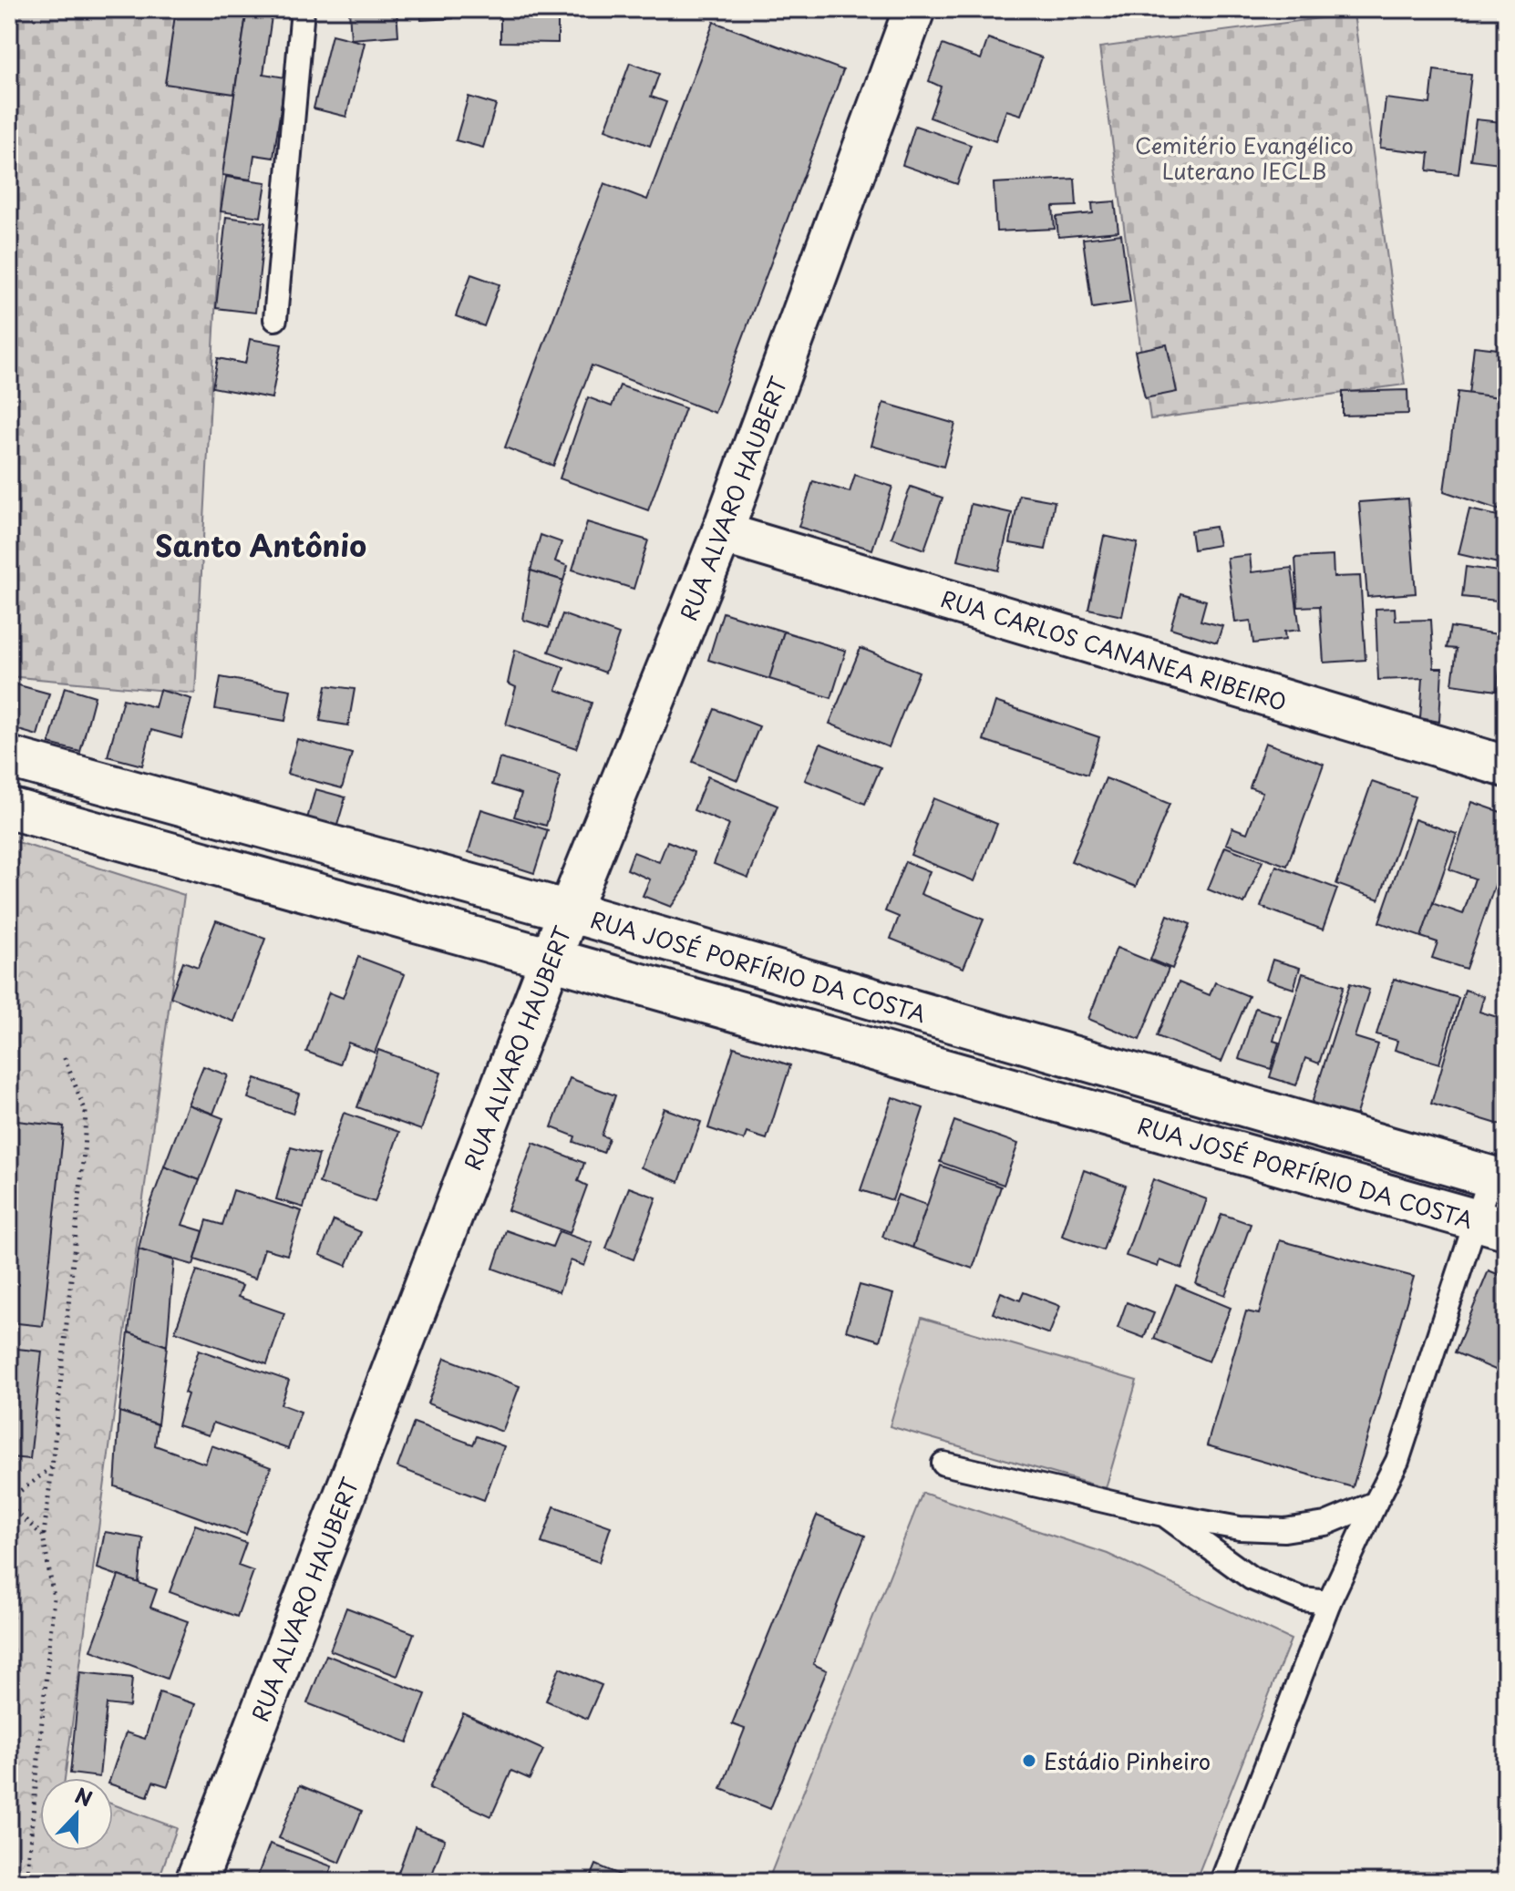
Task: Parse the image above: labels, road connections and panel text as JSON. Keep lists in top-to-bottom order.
{
  "streets": {
    "street": ["RUA ALVARO HAUBERT", "RUA CARLOS CANANEA RIBEIRO", "RUA JOSÉ PORFÍRIO DA COSTA"]
  },
  "crossings": [
    ["RUA ALVARO HAUBERT", "RUA CARLOS CANANEA RIBEIRO"],
    ["RUA ALVARO HAUBERT", "RUA JOSÉ PORFÍRIO DA COSTA"]
  ],
  "districts": ["Santo Antônio"],
  "parks": ["Cemitério Evangélico Luterano IECLB"],
  "places": ["Estádio Pinheiro"],
  "north": "top"
}
